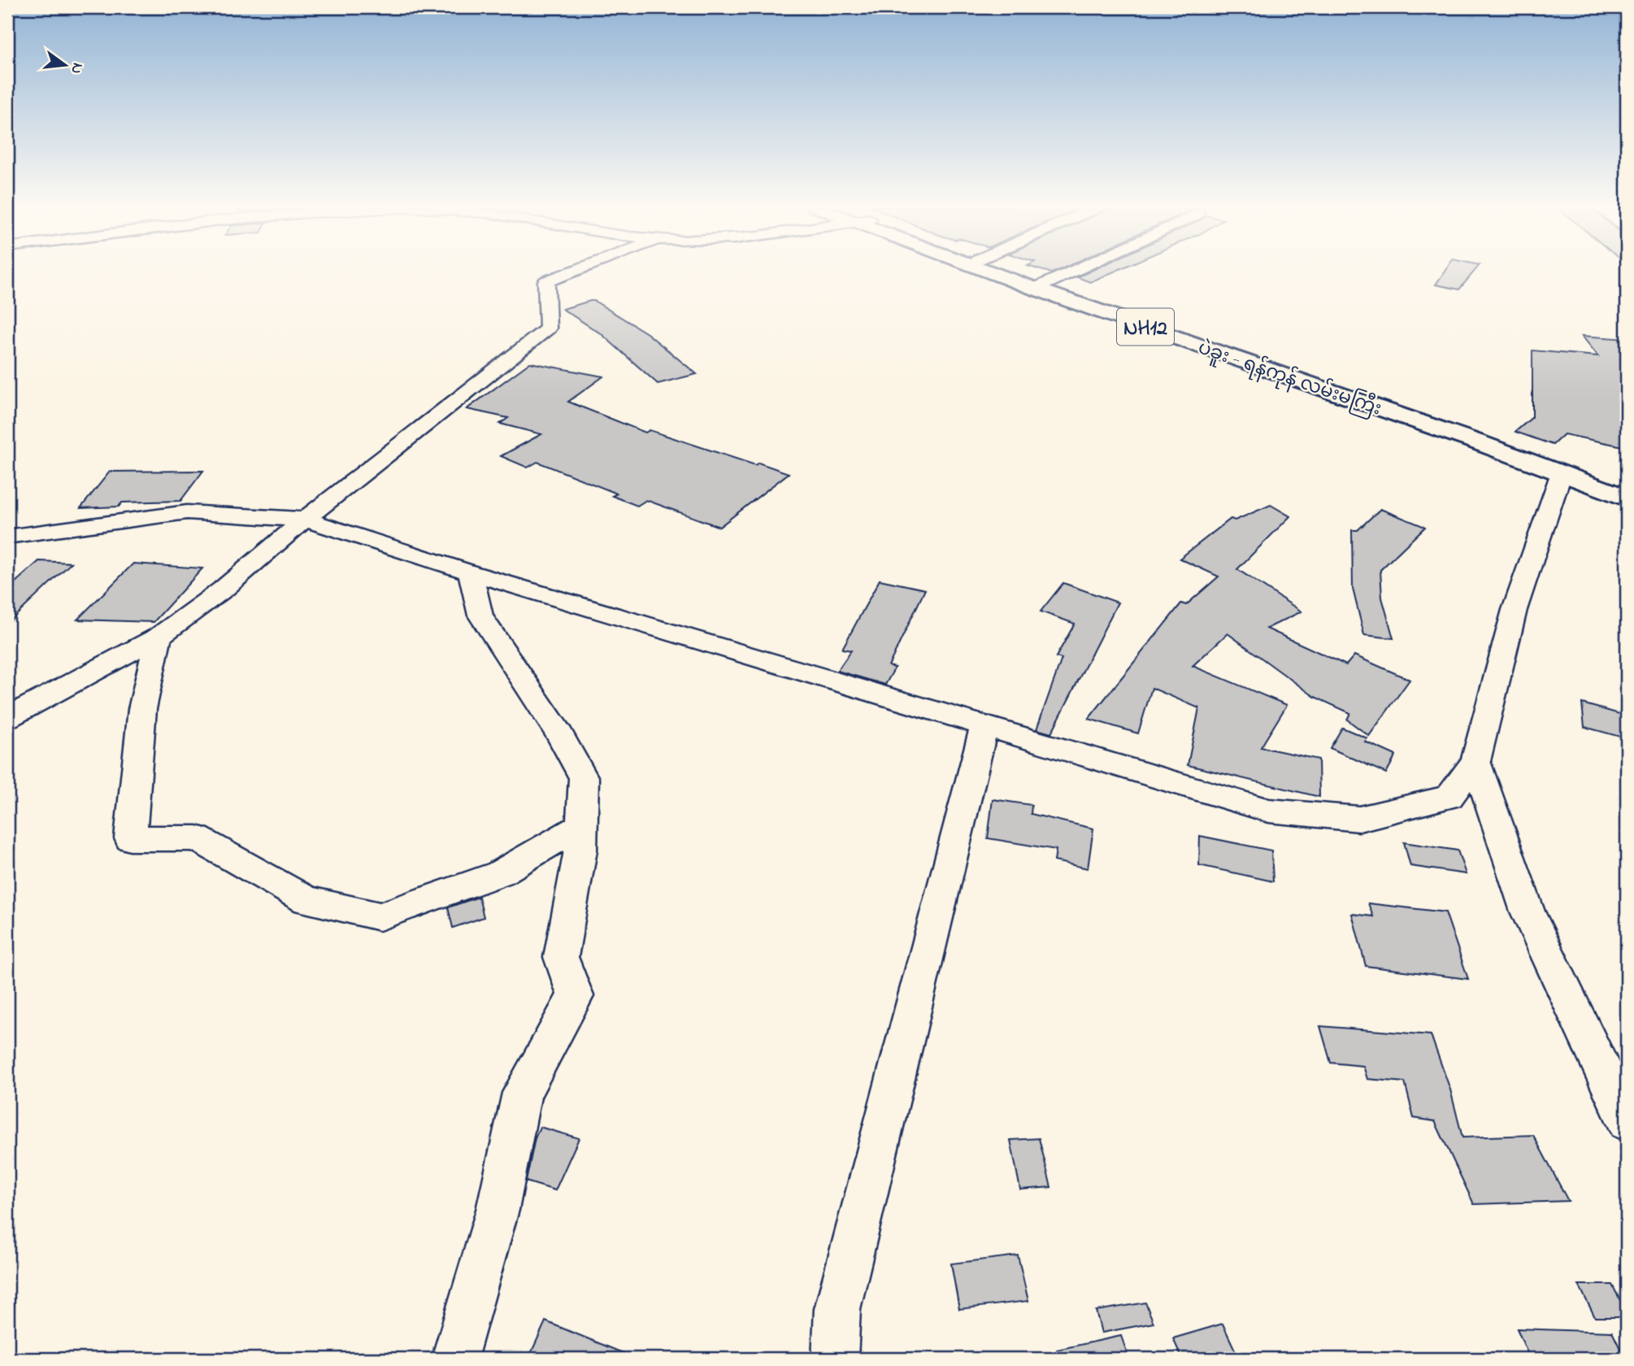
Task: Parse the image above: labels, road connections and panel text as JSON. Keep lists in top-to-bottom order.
{
  "streets": {
    "highway": ["NH12", "ပဲခူး - ရန်ကုန် လမ်းမကြီး"]
  },
  "north": "right"
}
